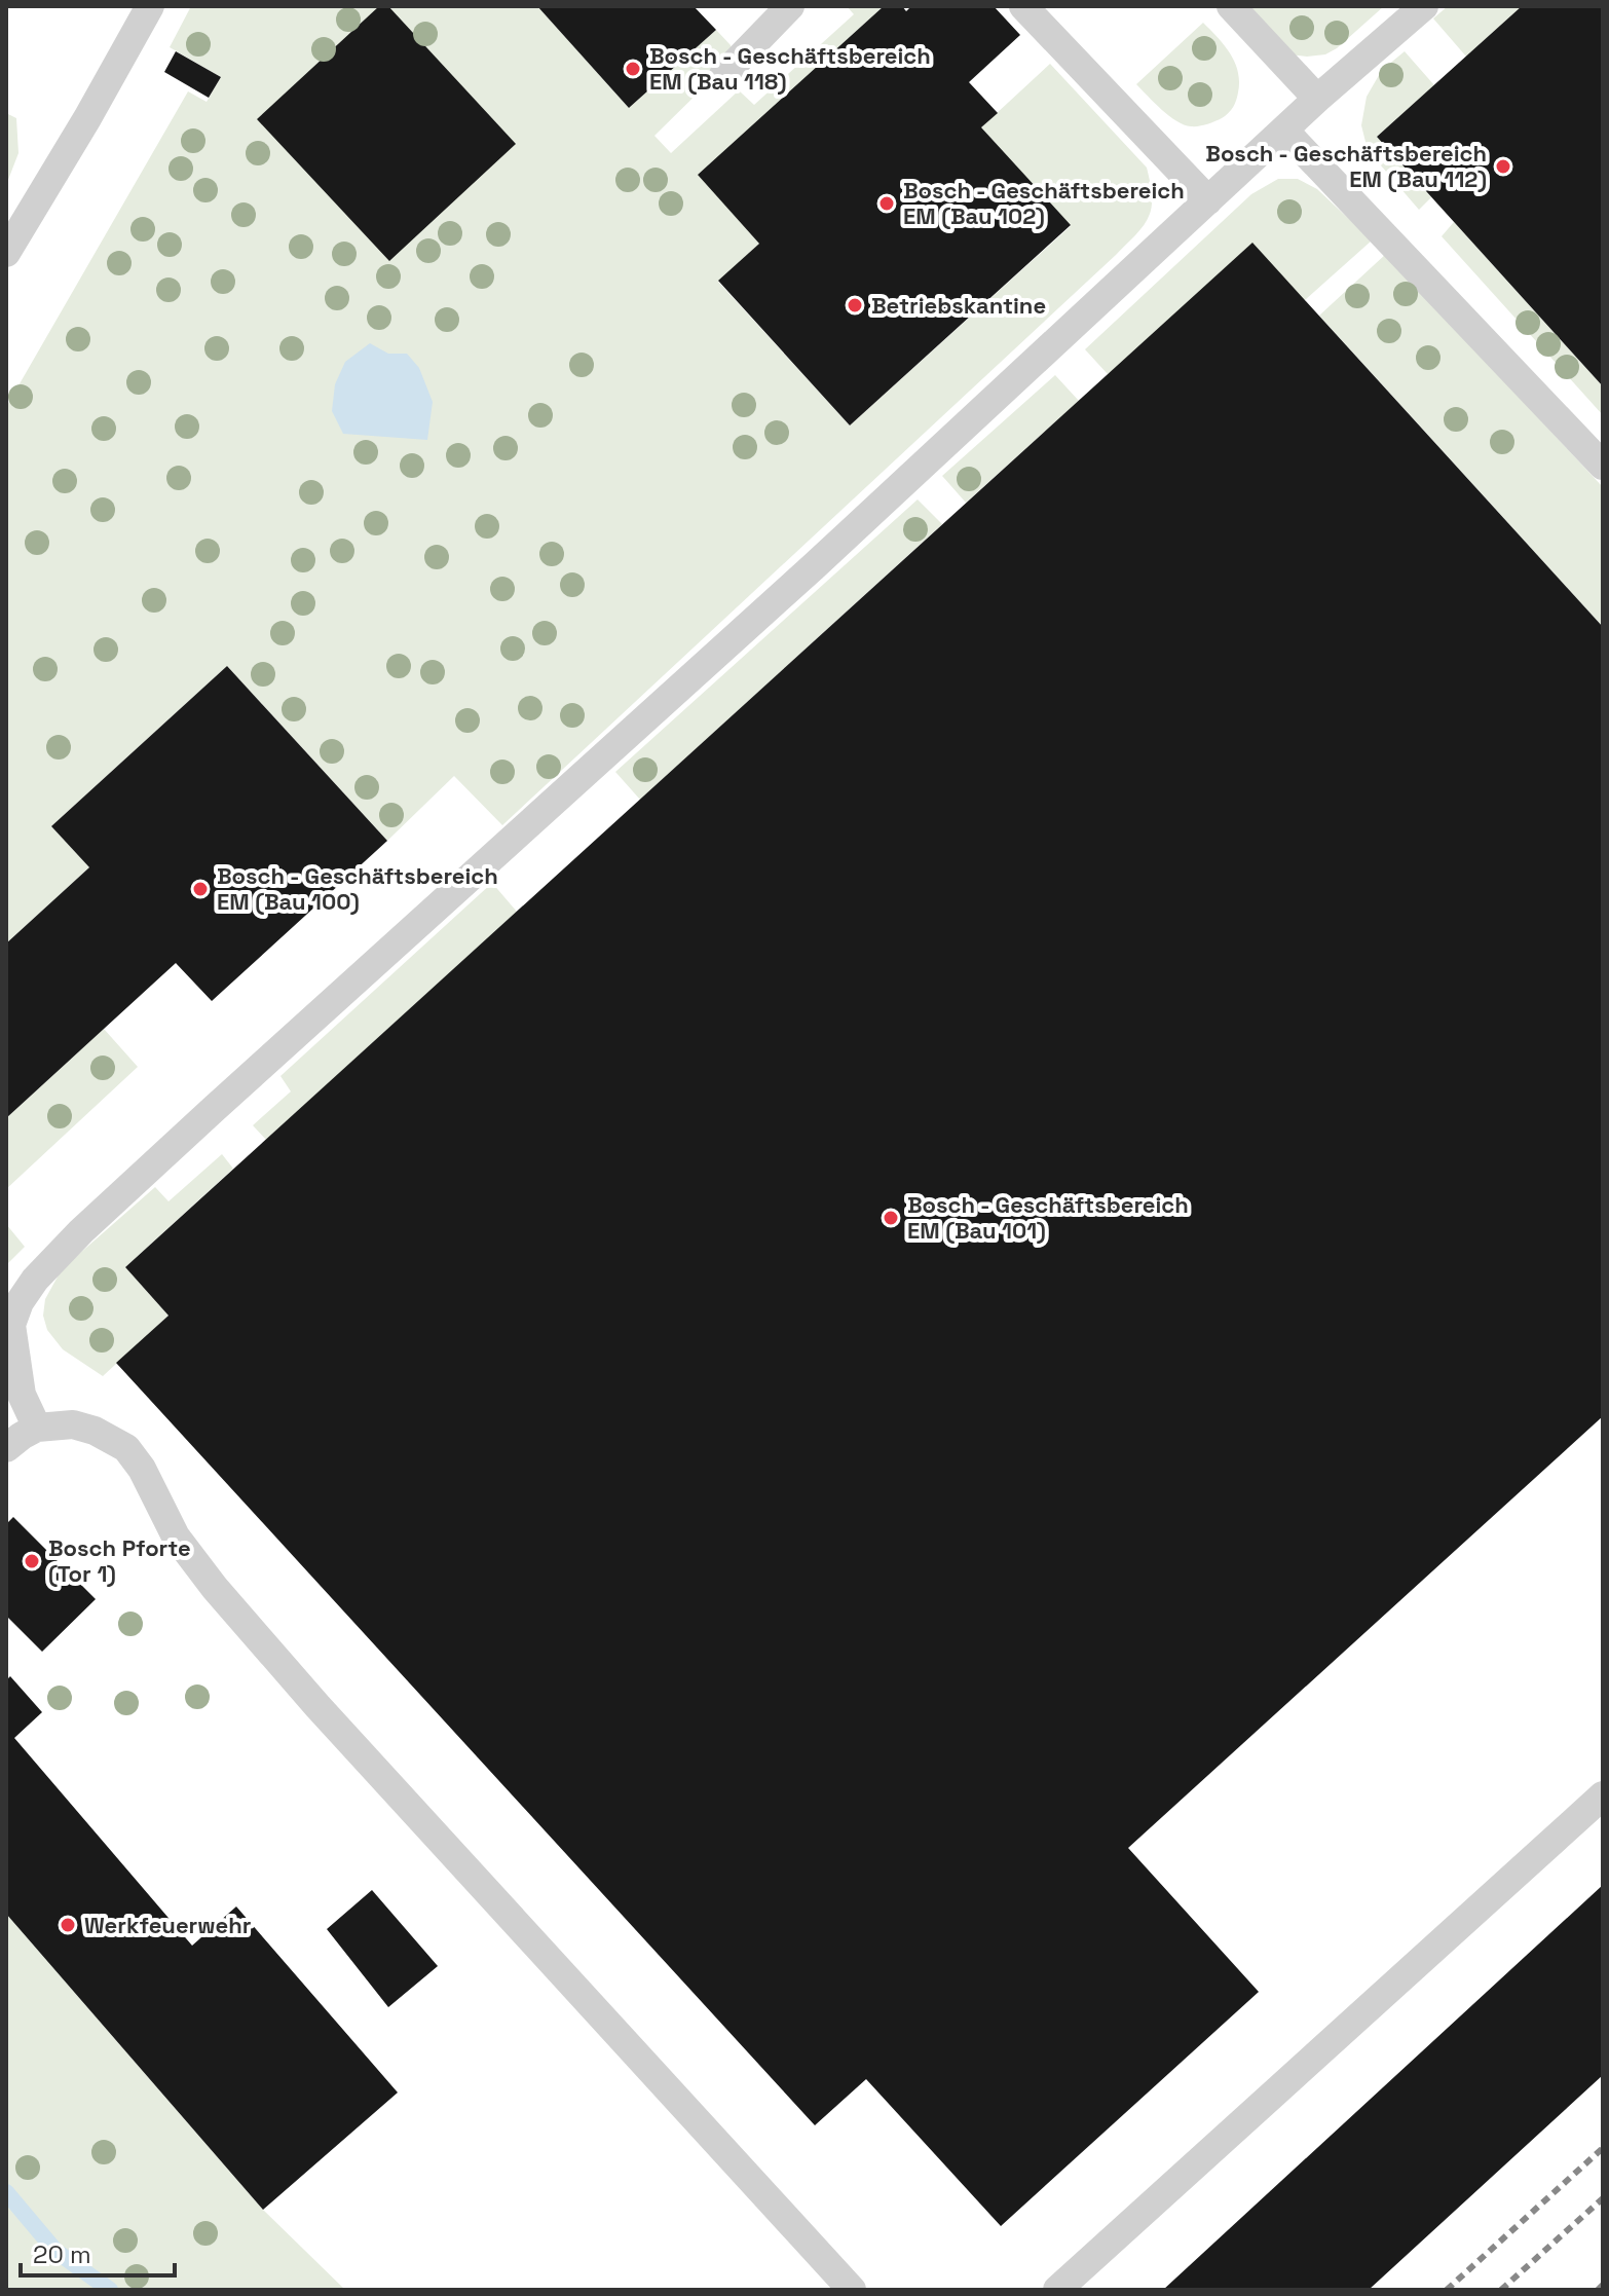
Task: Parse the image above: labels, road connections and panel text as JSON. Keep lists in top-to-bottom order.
{
  "places": [
    "Bosch - Geschäftsbereich EM (Bau 118)",
    "Bosch - Geschäftsbereich EM (Bau 112)",
    "Bosch - Geschäftsbereich EM (Bau 102)",
    "Betriebskantine",
    "Bosch - Geschäftsbereich EM (Bau 100)",
    "Bosch - Geschäftsbereich EM (Bau 101)",
    "Bosch Pforte (Tor 1)",
    "Werkfeuerwehr"
  ],
  "scale_bar": "20 m"
}
